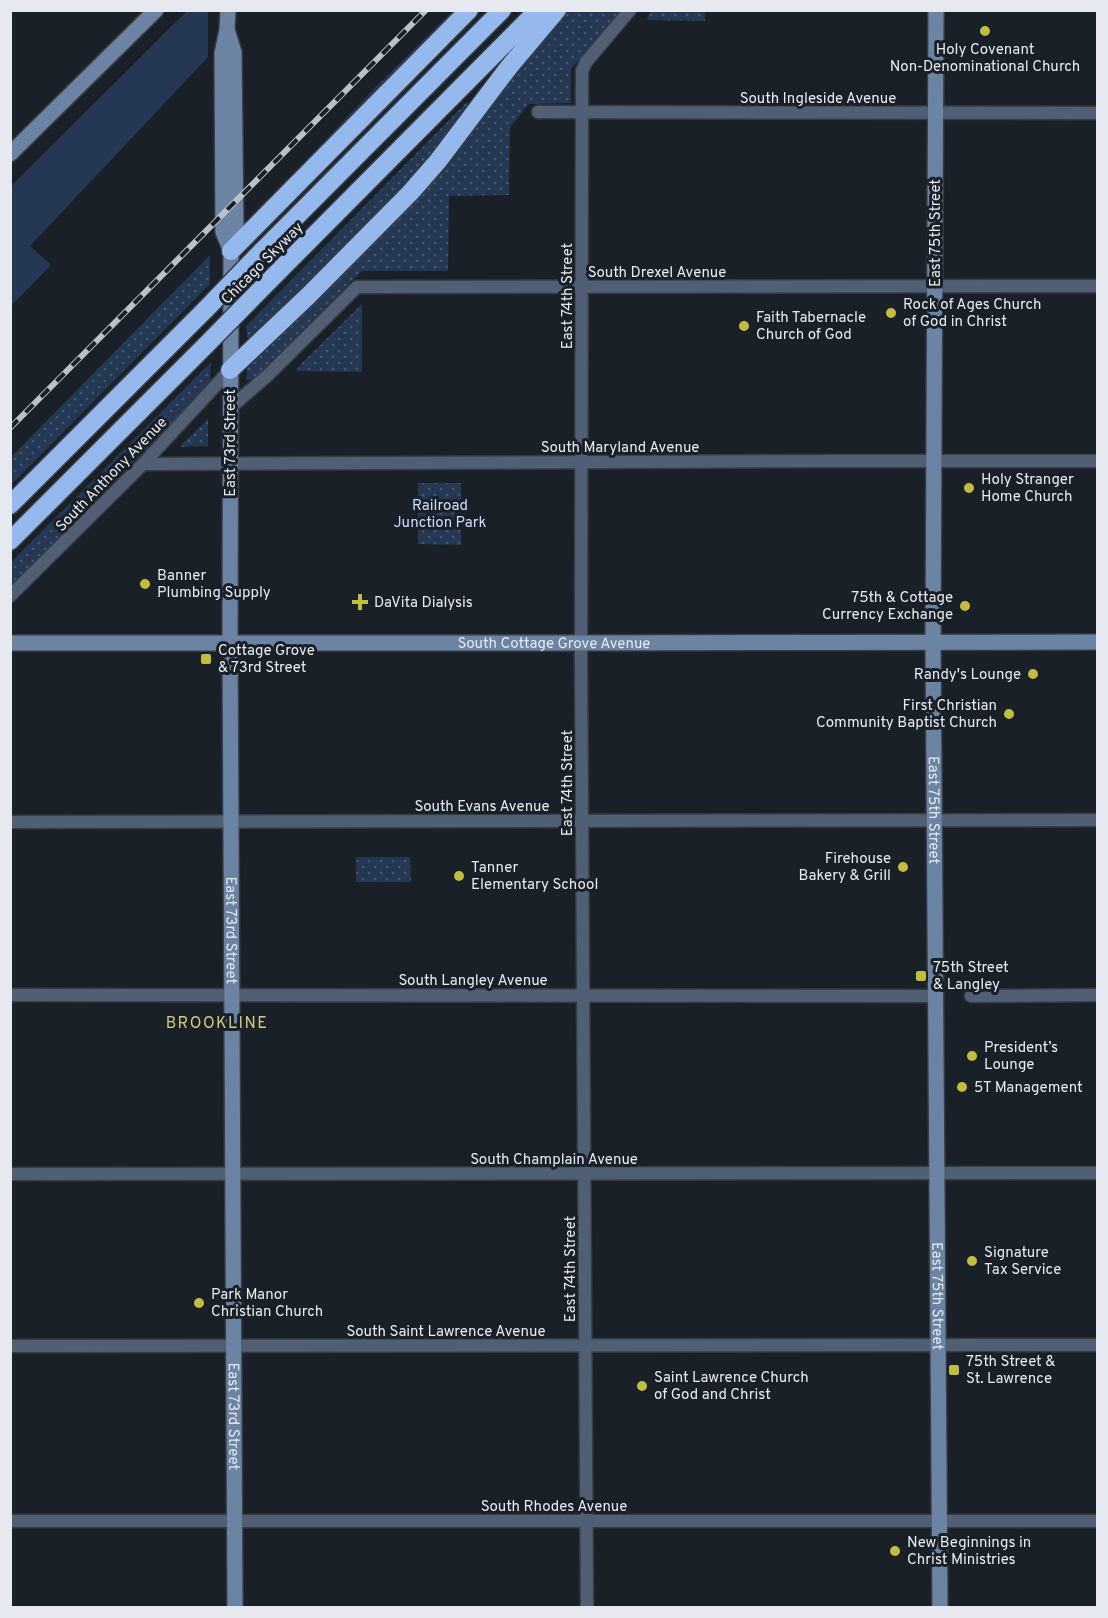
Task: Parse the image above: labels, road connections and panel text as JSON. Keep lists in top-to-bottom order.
{
  "streets": {
    "highway": ["Chicago Skyway"],
    "street": [
      "South Ingleside Avenue",
      "East 75th Street",
      "South Drexel Avenue",
      "East 74th Street",
      "East 73rd Street",
      "South Maryland Avenue",
      "South Anthony Avenue",
      "South Cottage Grove Avenue",
      "South Evans Avenue",
      "South Langley Avenue",
      "South Champlain Avenue",
      "South Saint Lawrence Avenue",
      "South Rhodes Avenue"
    ]
  },
  "crossings": [
    ["South Ingleside Avenue", "East 75th Street"],
    ["South Ingleside Avenue", "East 74th Street"],
    ["East 75th Street", "South Drexel Avenue"],
    ["East 75th Street", "South Maryland Avenue"],
    ["East 75th Street", "South Cottage Grove Avenue"],
    ["East 75th Street", "South Evans Avenue"],
    ["East 75th Street", "South Langley Avenue"],
    ["East 75th Street", "South Champlain Avenue"],
    ["East 75th Street", "South Saint Lawrence Avenue"],
    ["East 75th Street", "South Rhodes Avenue"],
    ["South Drexel Avenue", "East 74th Street"],
    ["South Drexel Avenue", "East 73rd Street"],
    ["East 74th Street", "South Maryland Avenue"],
    ["East 74th Street", "South Cottage Grove Avenue"],
    ["East 74th Street", "South Evans Avenue"],
    ["East 74th Street", "South Langley Avenue"],
    ["East 74th Street", "South Champlain Avenue"],
    ["East 74th Street", "South Saint Lawrence Avenue"],
    ["East 74th Street", "South Rhodes Avenue"],
    ["East 73rd Street", "South Maryland Avenue"],
    ["East 73rd Street", "South Anthony Avenue"],
    ["East 73rd Street", "South Cottage Grove Avenue"],
    ["East 73rd Street", "South Evans Avenue"],
    ["East 73rd Street", "South Langley Avenue"],
    ["East 73rd Street", "South Champlain Avenue"],
    ["East 73rd Street", "South Saint Lawrence Avenue"],
    ["East 73rd Street", "South Rhodes Avenue"],
    ["South Maryland Avenue", "South Anthony Avenue"]
  ],
  "districts": ["BROOKLINE"],
  "parks": ["Railroad Junction Park"],
  "places": {
    "other": [
      "Holy Covenant Non-Denominational Church",
      "Rock of Ages Church of God in Christ",
      "Faith Tabernacle Church of God",
      "Holy Stranger Home Church",
      "Banner Plumbing Supply",
      "75th & Cottage Currency Exchange",
      "Randy's Lounge",
      "First Christian Community Baptist Church",
      "Firehouse Bakery & Grill",
      "Tanner Elementary School",
      "President’s Lounge",
      "5T Management",
      "Signature Tax Service",
      "Park Manor Christian Church",
      "Saint Lawrence Church of God and Christ",
      "New Beginnings in Christ Ministries"
    ],
    "health": ["DaVita Dialysis"],
    "transit": ["Cottage Grove & 73rd Street", "75th Street & Langley", "75th Street & St. Lawrence"]
  }
}
